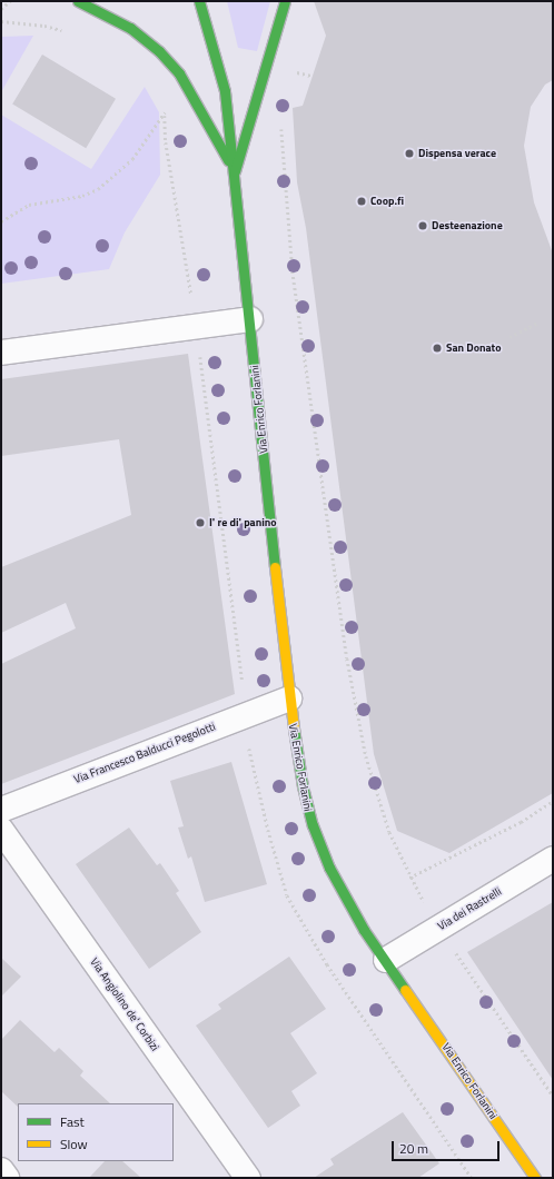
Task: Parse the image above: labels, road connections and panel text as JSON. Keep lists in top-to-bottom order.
{
  "streets": {
    "main road": ["Via Enrico Forlanini"],
    "street": ["Via Francesco Balducci Pegolotti", "Via dei Rastrelli", "Via Angiolino de' Corbizi"]
  },
  "crossings": [
    ["Via Enrico Forlanini", "Via Francesco Balducci Pegolotti"],
    ["Via Enrico Forlanini", "Via dei Rastrelli"]
  ],
  "places": [
    "Dispensa verace",
    "Coop.fi",
    "Desteenazione",
    "San Donato",
    "I' re di' panino"
  ],
  "legend": ["Fast", "Slow"],
  "scale_bar": "20 m"
}
